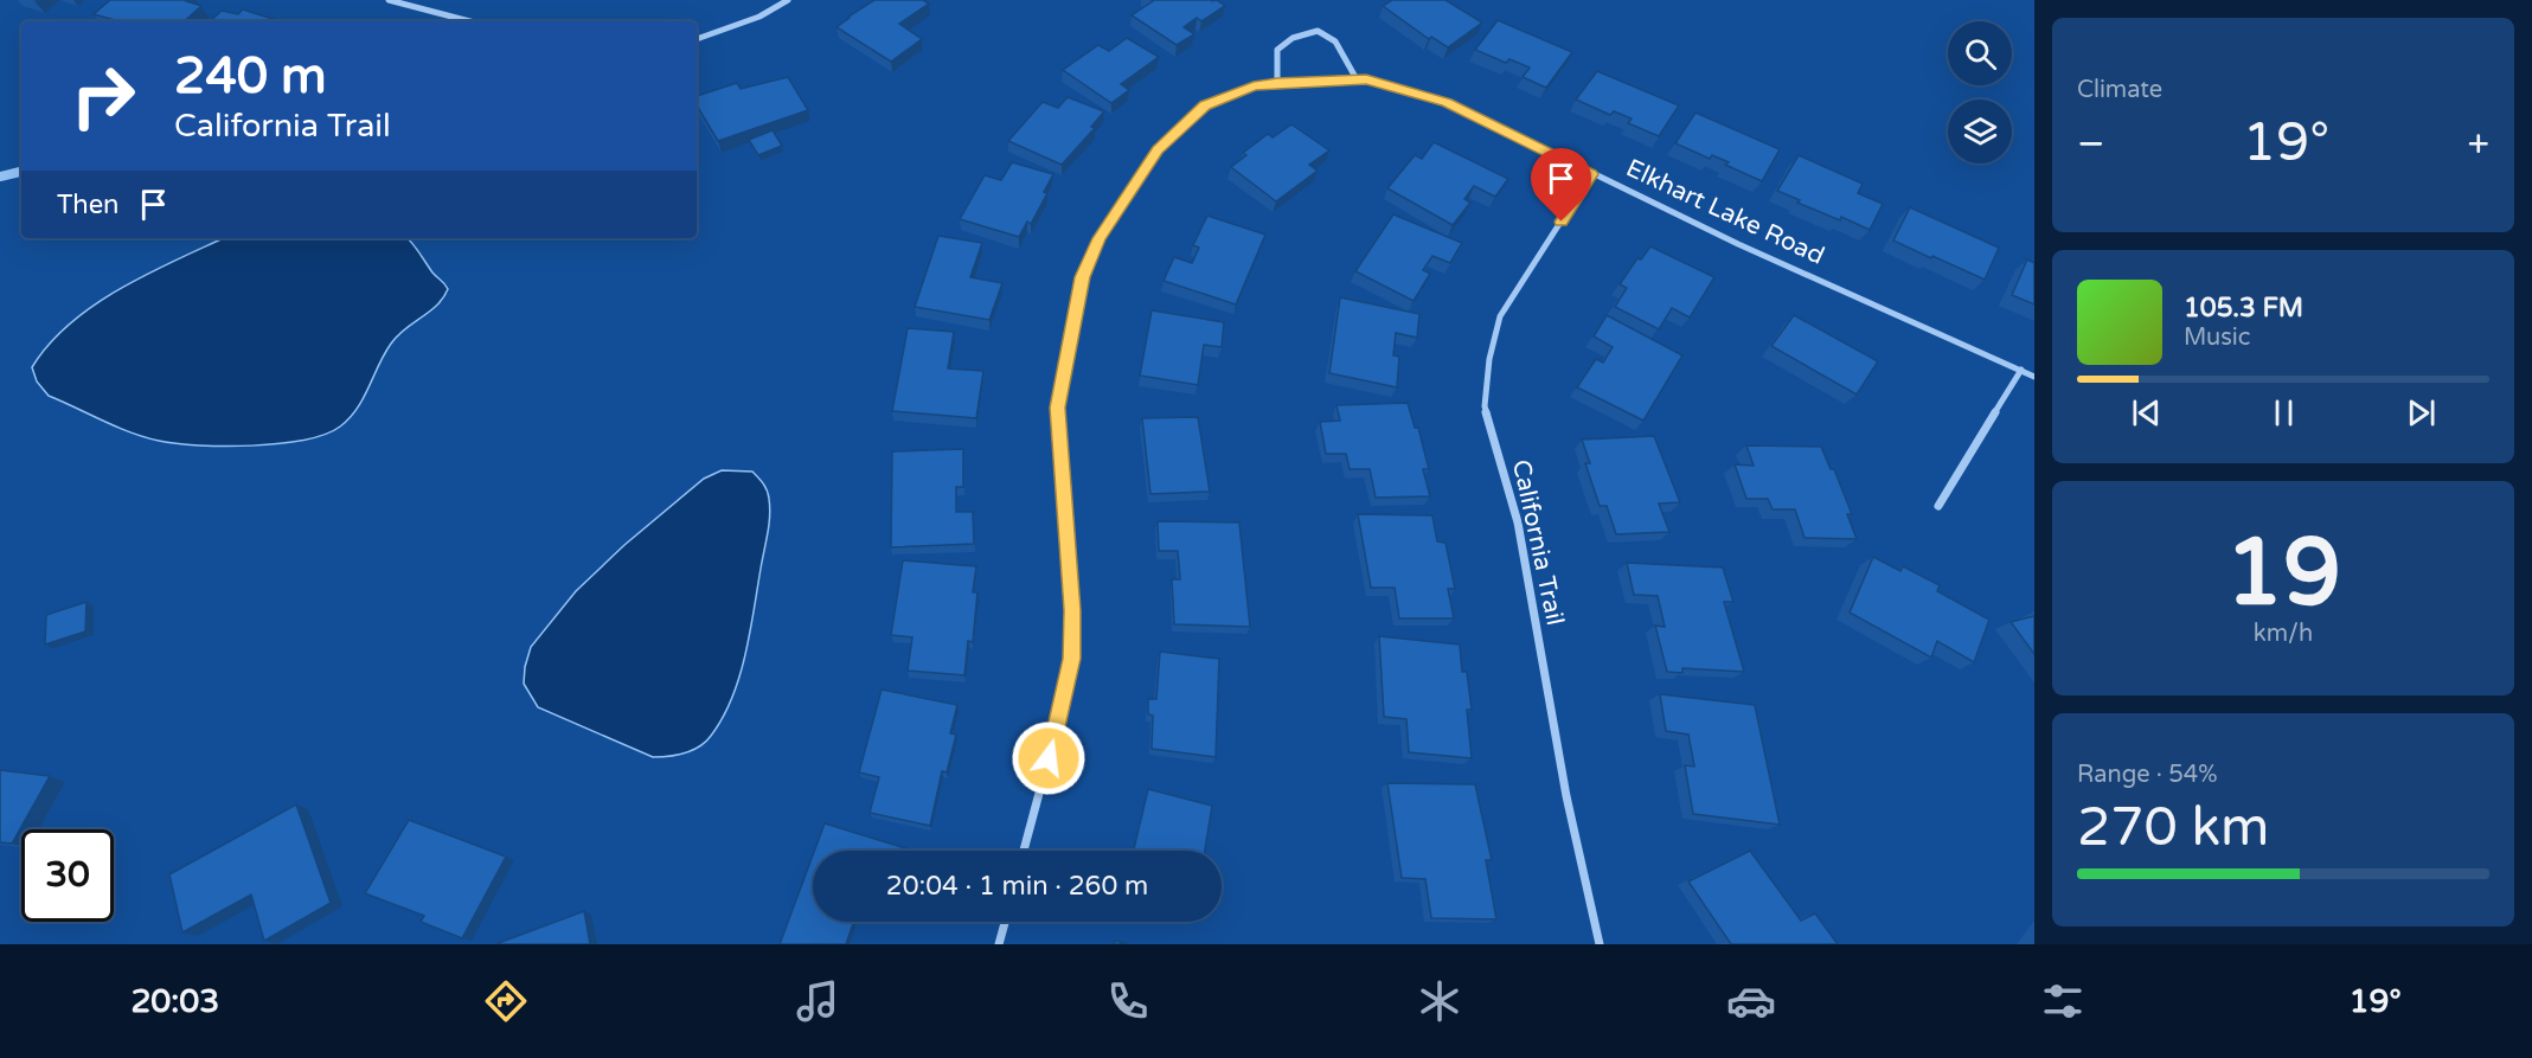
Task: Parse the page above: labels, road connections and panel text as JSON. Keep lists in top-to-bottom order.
{
  "streets": {
    "street": ["Elkhart Lake Road", "California Trail"]
  },
  "crossings": [
    ["Elkhart Lake Road", "California Trail"]
  ],
  "page": {
    "tile": [
      "Climate",
      ["19", "km/h"],
      ["Range · 54%", "270 km"]
    ],
    "turn": ["240 m", "California Trail"],
    "heat": ["−", "19°", "+"],
    "then": "Then",
    "song": ["105.3 FM", "Music"],
    "limit": "30",
    "trip": "20:04 · 1 min · 260 m",
    "tabs": ["20:03", "19°"]
  }
}
